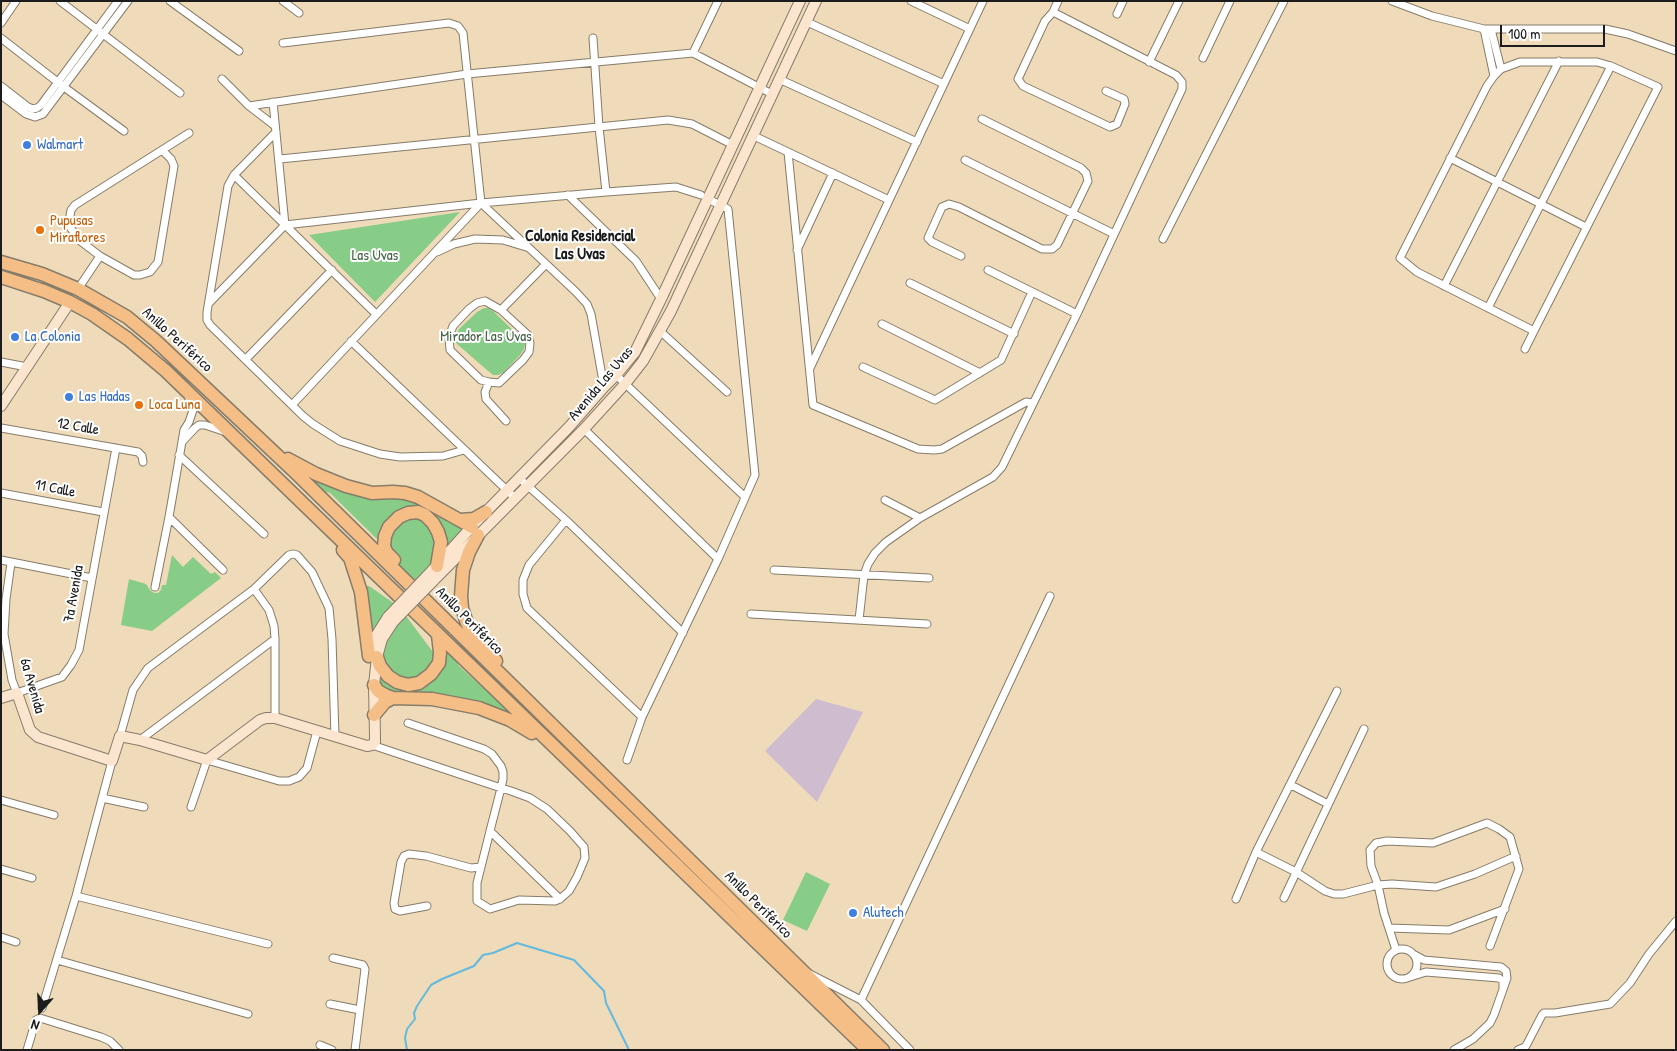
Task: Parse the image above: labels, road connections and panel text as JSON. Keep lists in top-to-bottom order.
{
  "streets": {
    "highway": ["Anillo Periférico"],
    "street": [
      "Avenida Las Uvas",
      "12 Calle",
      "11 Calle",
      "7a Avenida",
      "6a Avenida"
    ]
  },
  "crossings": [
    ["12 Calle", "7a Avenida"],
    ["11 Calle", "7a Avenida"],
    ["7a Avenida", "6a Avenida"]
  ],
  "districts": ["Colonia Residencial Las Uvas"],
  "parks": ["Las Uvas", "Mirador Las Uvas"],
  "places": [
    "Walmart",
    "Pupusas Miraflores",
    "La Colonia",
    "Las Hadas",
    "Loca Luna",
    "Alutech"
  ],
  "scale_bar": "100 m",
  "north": "bottom"
}
